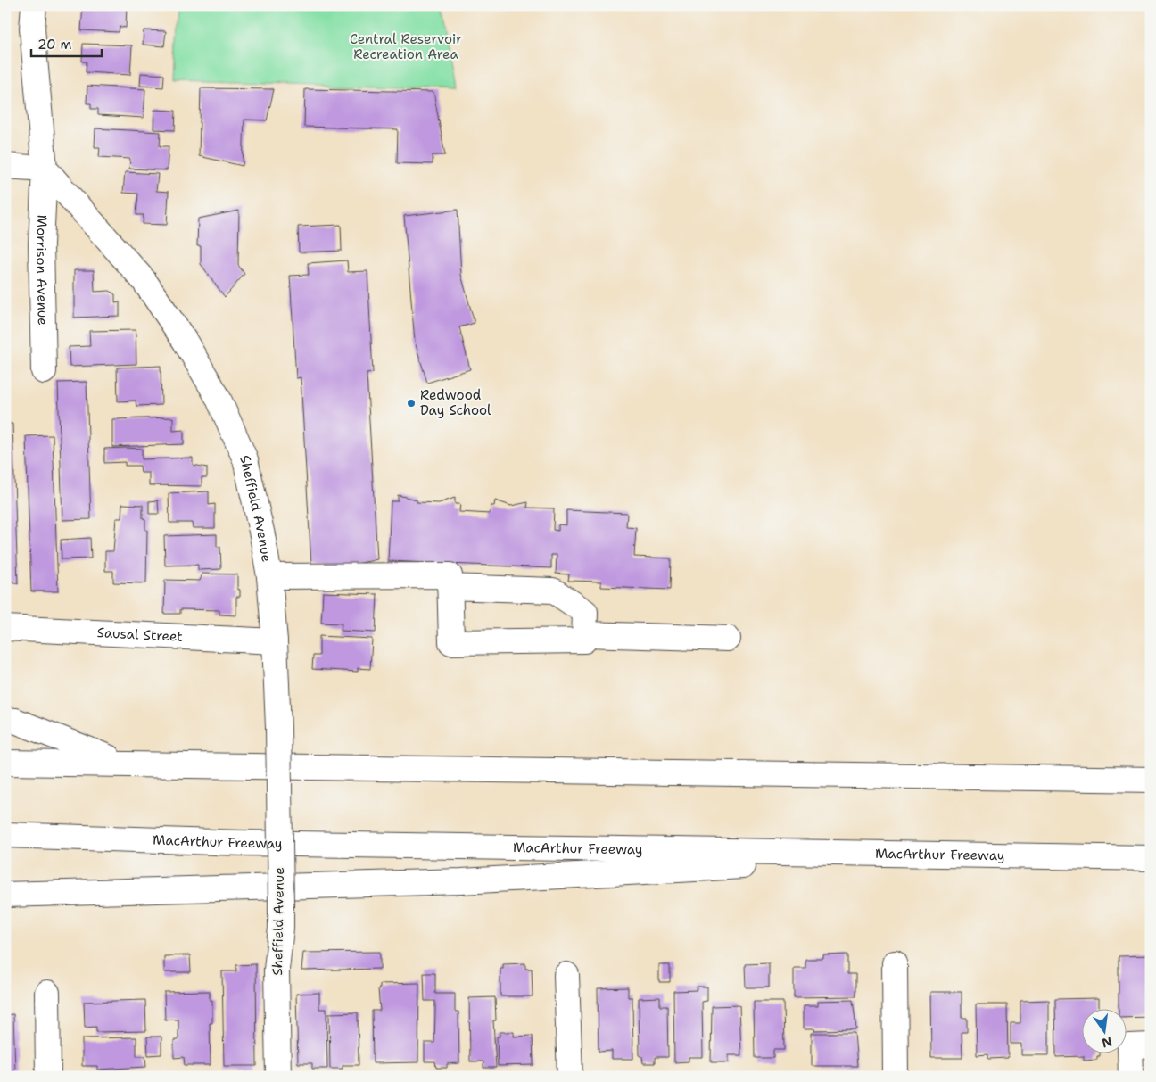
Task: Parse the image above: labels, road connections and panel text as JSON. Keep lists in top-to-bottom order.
{
  "streets": {
    "main road": [
      "Morrison Avenue",
      "Sheffield Avenue",
      "Sausal Street",
      "MacArthur Freeway"
    ]
  },
  "crossings": [
    ["Morrison Avenue", "Sheffield Avenue"],
    ["Sheffield Avenue", "Sausal Street"]
  ],
  "parks": ["Central Reservoir Recreation Area"],
  "places": ["Redwood Day School"],
  "scale_bar": "20 m",
  "north": "bottom"
}
